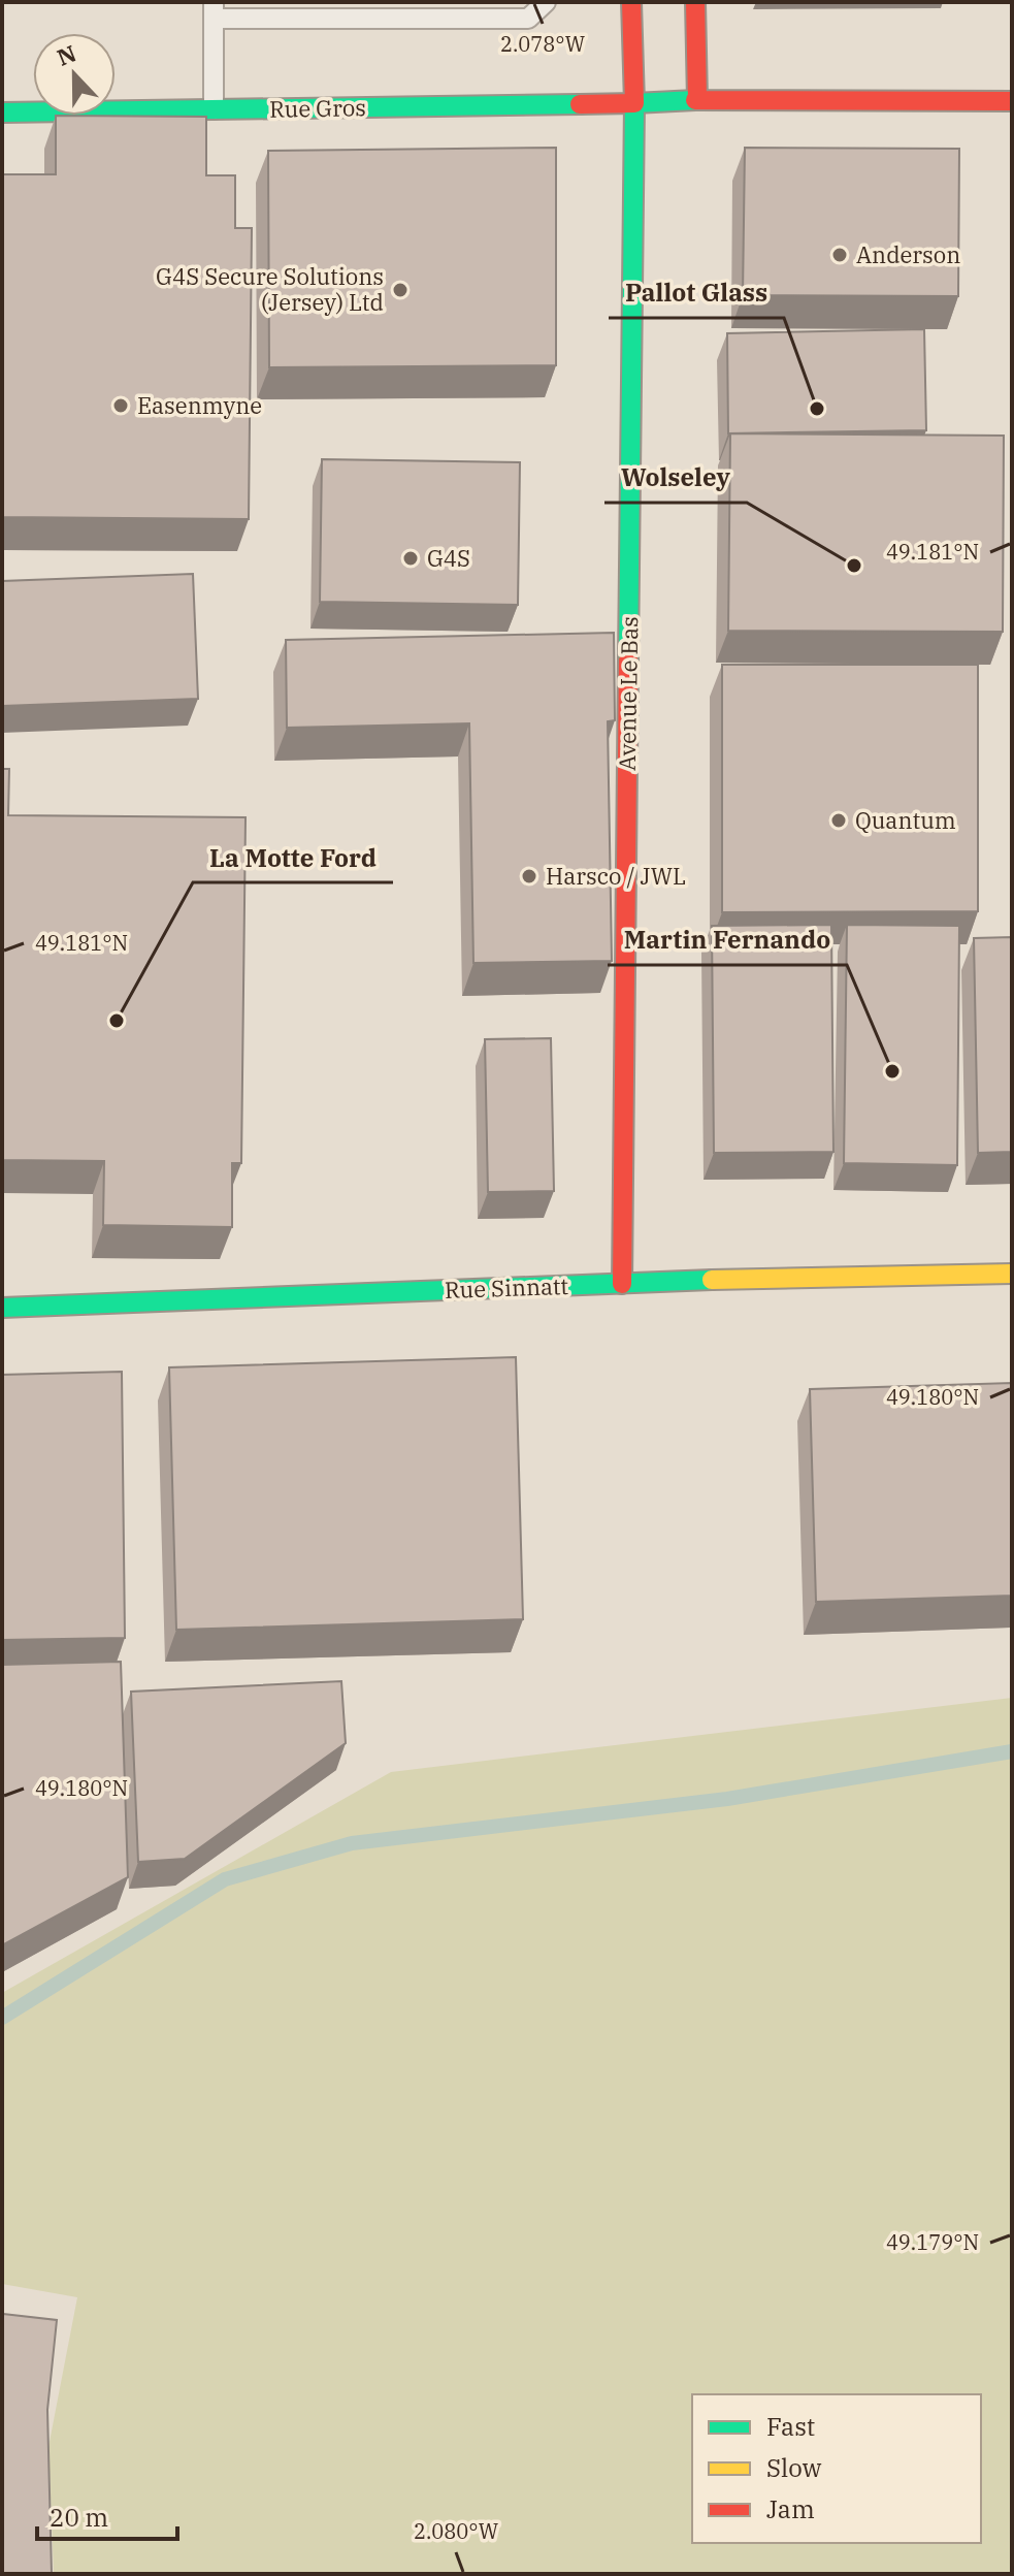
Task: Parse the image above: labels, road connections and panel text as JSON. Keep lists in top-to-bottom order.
{
  "streets": {
    "street": ["Rue Gros", "Avenue Le Bas", "Rue Sinnatt"]
  },
  "crossings": [
    ["Rue Gros", "Avenue Le Bas"],
    ["Avenue Le Bas", "Rue Sinnatt"]
  ],
  "places": [
    "Anderson",
    "G4S Secure Solutions (Jersey) Ltd",
    "Easenmyne",
    "Pallot Glass",
    "G4S",
    "Wolseley",
    "Quantum",
    "Harsco / JWL",
    "La Motte Ford",
    "Martin Fernando"
  ],
  "legend": ["Fast", "Slow", "Jam"],
  "scale_bar": "20 m",
  "north": "top",
  "coordinates": [
    "2.078°W",
    "49.181°N",
    "49.180°N",
    "49.179°N",
    "2.080°W"
  ]
}
